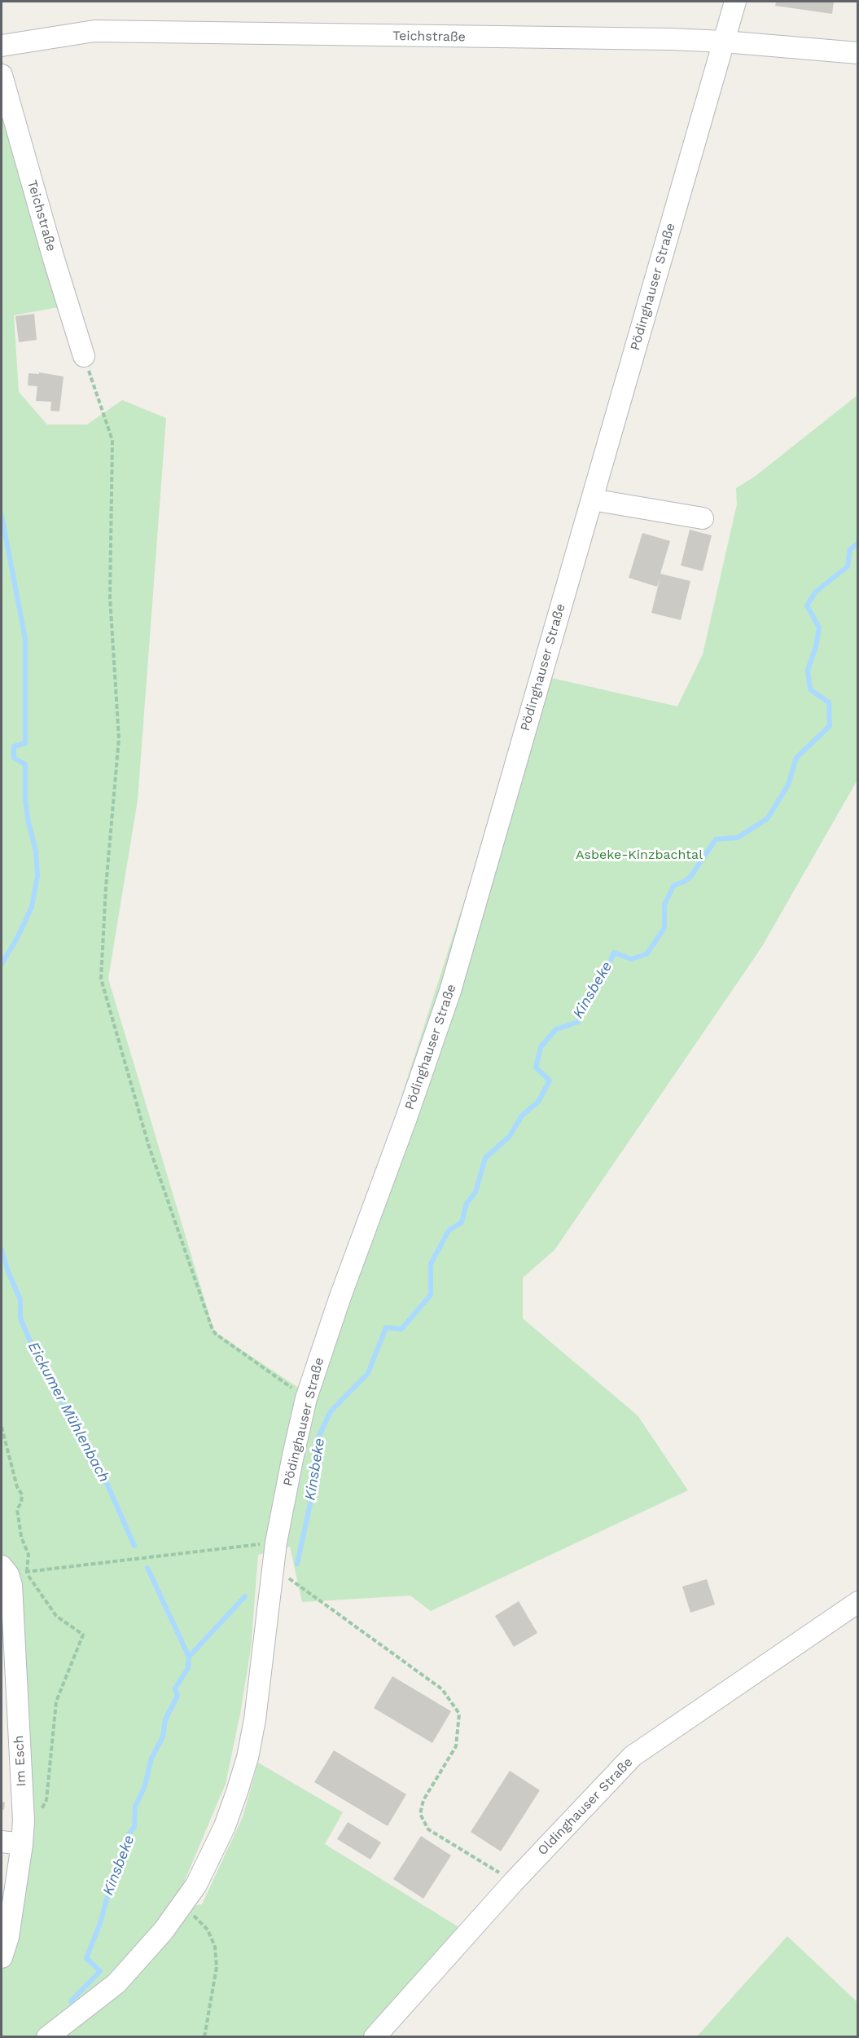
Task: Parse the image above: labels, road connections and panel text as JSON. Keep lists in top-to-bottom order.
{
  "streets": {
    "street": [
      "Teichstraße",
      "Pödinghauser Straße",
      "Im Esch",
      "Oldinghauser Straße"
    ]
  },
  "crossings": [
    ["Teichstraße", "Pödinghauser Straße"]
  ],
  "water": ["Kinsbeke", "Eickumer Mühlenbach"],
  "parks": ["Asbeke-Kinzbachtal"]
}
